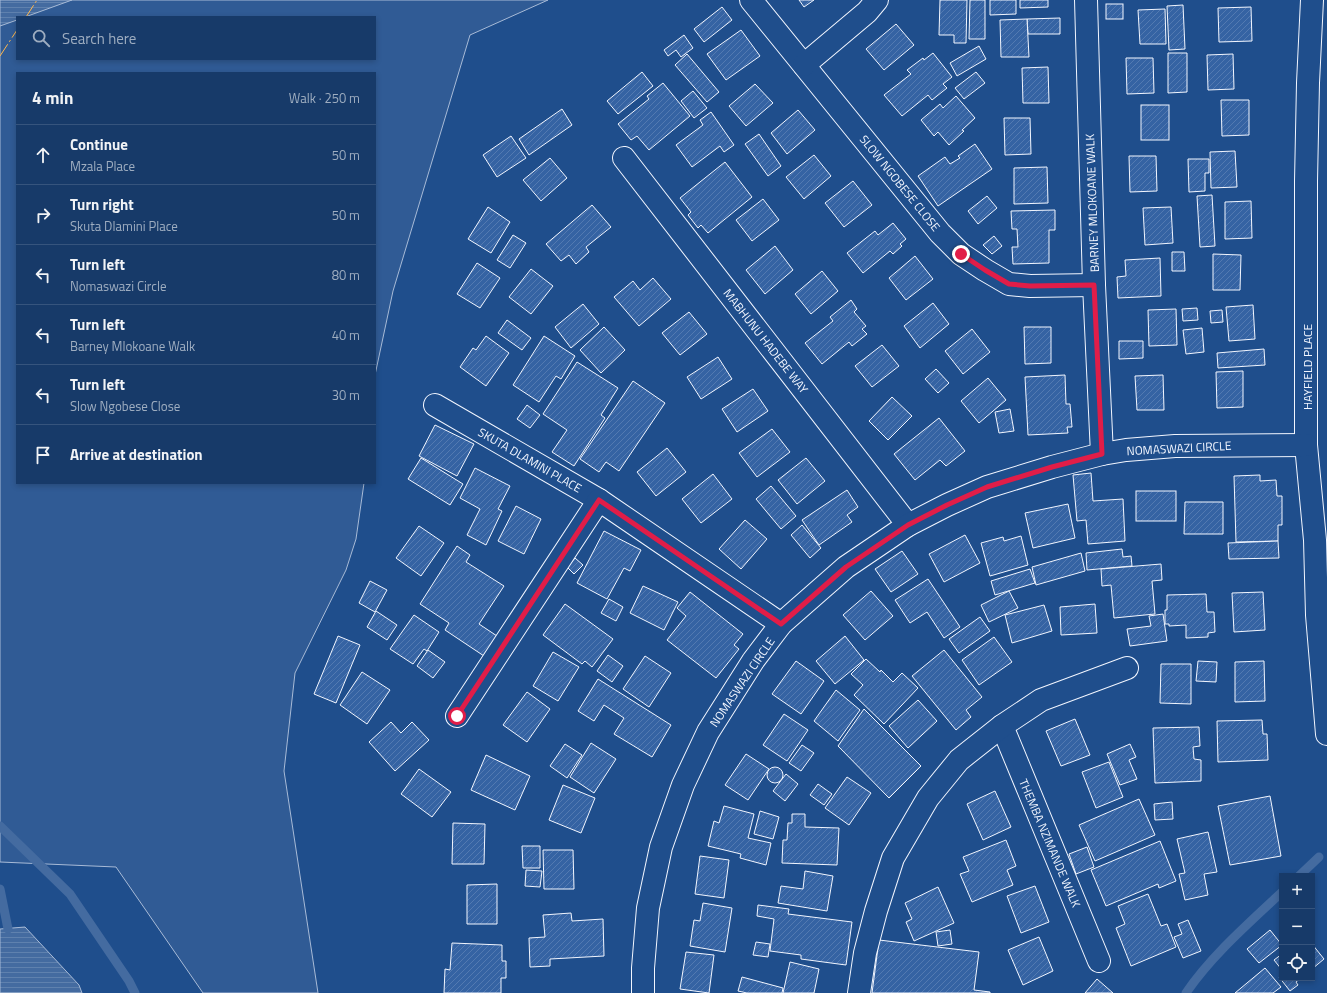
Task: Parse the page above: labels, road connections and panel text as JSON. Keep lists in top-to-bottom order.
{
  "streets": {
    "street": [
      "SLOW NGOBESE CLOSE",
      "BARNEY MLOKOANE WALK",
      "MABHUNU HADEBE WAY",
      "HAYFIELD PLACE",
      "NOMASWAZI CIRCLE",
      "SKUTA DLAMINI PLACE",
      "THEMBA NZIMANDE WALK"
    ]
  },
  "crossings": [
    ["SLOW NGOBESE CLOSE", "BARNEY MLOKOANE WALK"],
    ["BARNEY MLOKOANE WALK", "NOMASWAZI CIRCLE"],
    ["MABHUNU HADEBE WAY", "NOMASWAZI CIRCLE"],
    ["HAYFIELD PLACE", "NOMASWAZI CIRCLE"],
    ["NOMASWAZI CIRCLE", "SKUTA DLAMINI PLACE"]
  ],
  "page": {
    "search": "Search here",
    "heading": ["4 min", "Walk · 250 m"],
    "list": [
      ["Continue", "Mzala Place", "50 m"],
      ["Turn right", "Skuta Dlamini Place", "50 m"],
      ["Turn left", "Nomaswazi Circle", "80 m"],
      ["Turn left", "Barney Mlokoane Walk", "40 m"],
      ["Turn left", "Slow Ngobese Close", "30 m"],
      "Arrive at destination"
    ],
    "map_buttons": ["+", "−"]
  }
}
